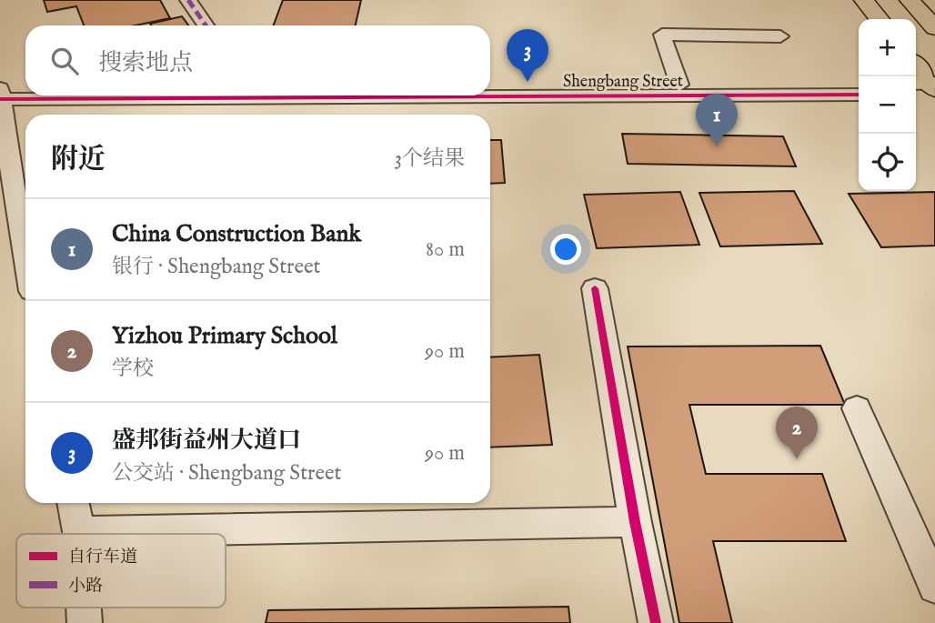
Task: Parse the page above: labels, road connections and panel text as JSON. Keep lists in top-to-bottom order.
{
  "streets": {
    "street": ["Shengbang Street"]
  },
  "legend": ["自行车道", "小路"],
  "page": {
    "map_buttons": ["+", "−"],
    "search": "搜索地点",
    "pins": ["3", "1", "2"],
    "heading": ["附近", "3个结果"],
    "list": [
      {
        "mark": "1",
        "name": "China Construction Bank",
        "note": "银行 · Shengbang Street",
        "value": "80 m"
      },
      {
        "mark": "2",
        "name": "Yizhou Primary School",
        "note": "学校",
        "value": "90 m"
      },
      {
        "mark": "3",
        "name": "盛邦街益州大道口",
        "note": "公交站 · Shengbang Street",
        "value": "90 m"
      }
    ]
  }
}
